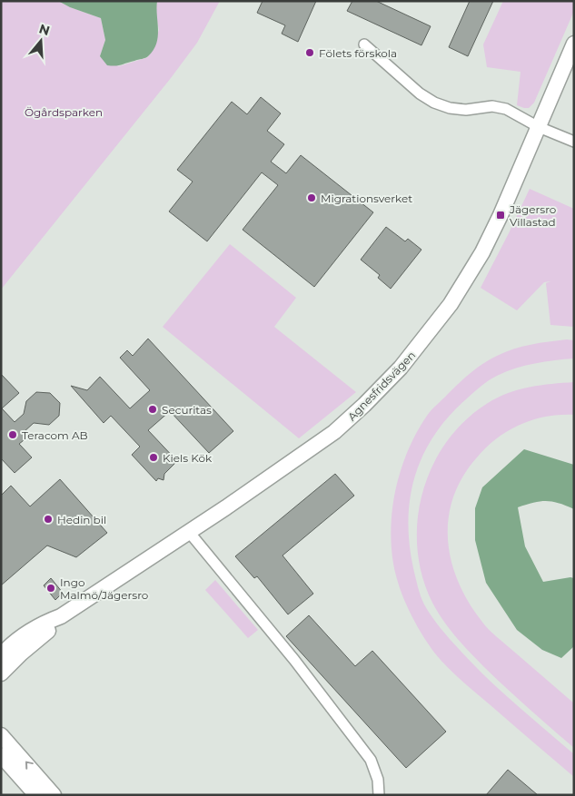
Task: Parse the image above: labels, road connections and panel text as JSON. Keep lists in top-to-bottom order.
{
  "streets": {
    "main road": ["Agnesfridsvägen"]
  },
  "parks": ["Ögårdsparken"],
  "places": {
    "other": [
      "Fölets förskola",
      "Migrationsverket",
      "Securitas",
      "Teracom AB",
      "Kiels Kök",
      "Hedin bil",
      "Ingo Malmö/Jägersro"
    ],
    "transit": ["Jägersro Villastad"]
  },
  "north": "top"
}
